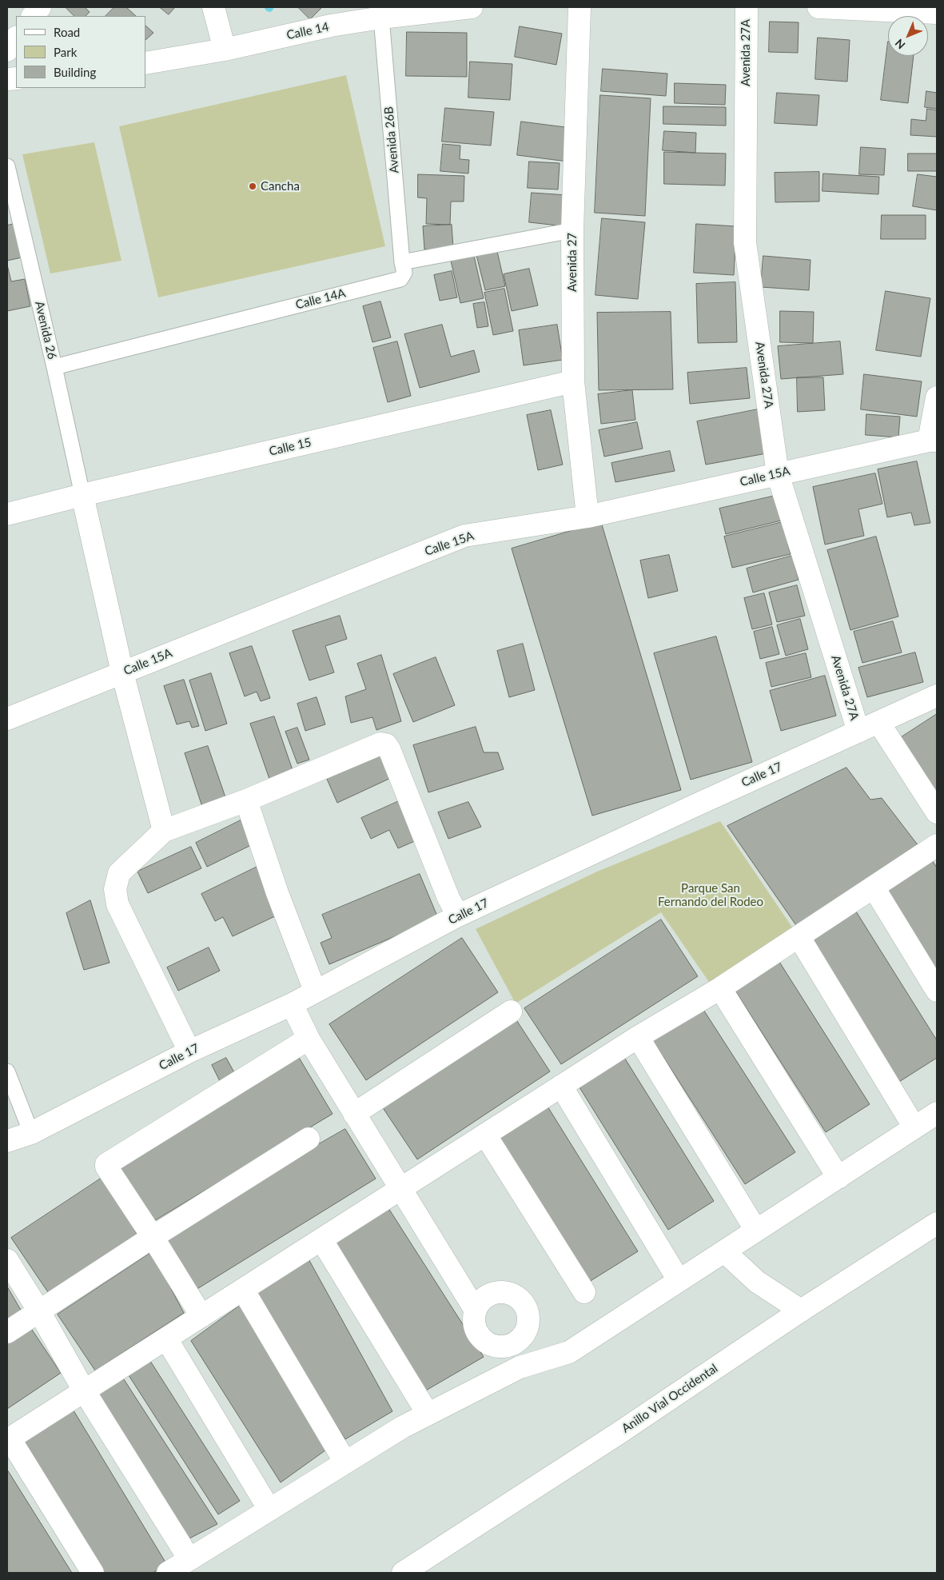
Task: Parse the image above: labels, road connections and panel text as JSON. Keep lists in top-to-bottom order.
{
  "streets": {
    "main road": [
      "Calle 14",
      "Avenida 27A",
      "Avenida 27",
      "Calle 15",
      "Calle 15A",
      "Calle 17",
      "Anillo Vial Occidental"
    ],
    "lane": ["Avenida 26B", "Calle 14A", "Avenida 26"]
  },
  "crossings": [
    ["Calle 14", "Avenida 26B"],
    ["Avenida 27A", "Calle 15A"],
    ["Avenida 27A", "Calle 17"],
    ["Avenida 26B", "Calle 14A"],
    ["Avenida 27", "Calle 15"],
    ["Avenida 27", "Calle 15A"],
    ["Calle 14A", "Avenida 26"],
    ["Avenida 26", "Calle 15"]
  ],
  "parks": ["Parque San Fernando del Rodeo"],
  "places": ["Cancha"],
  "legend": ["Road", "Park", "Building"],
  "north": "bottom left"
}
